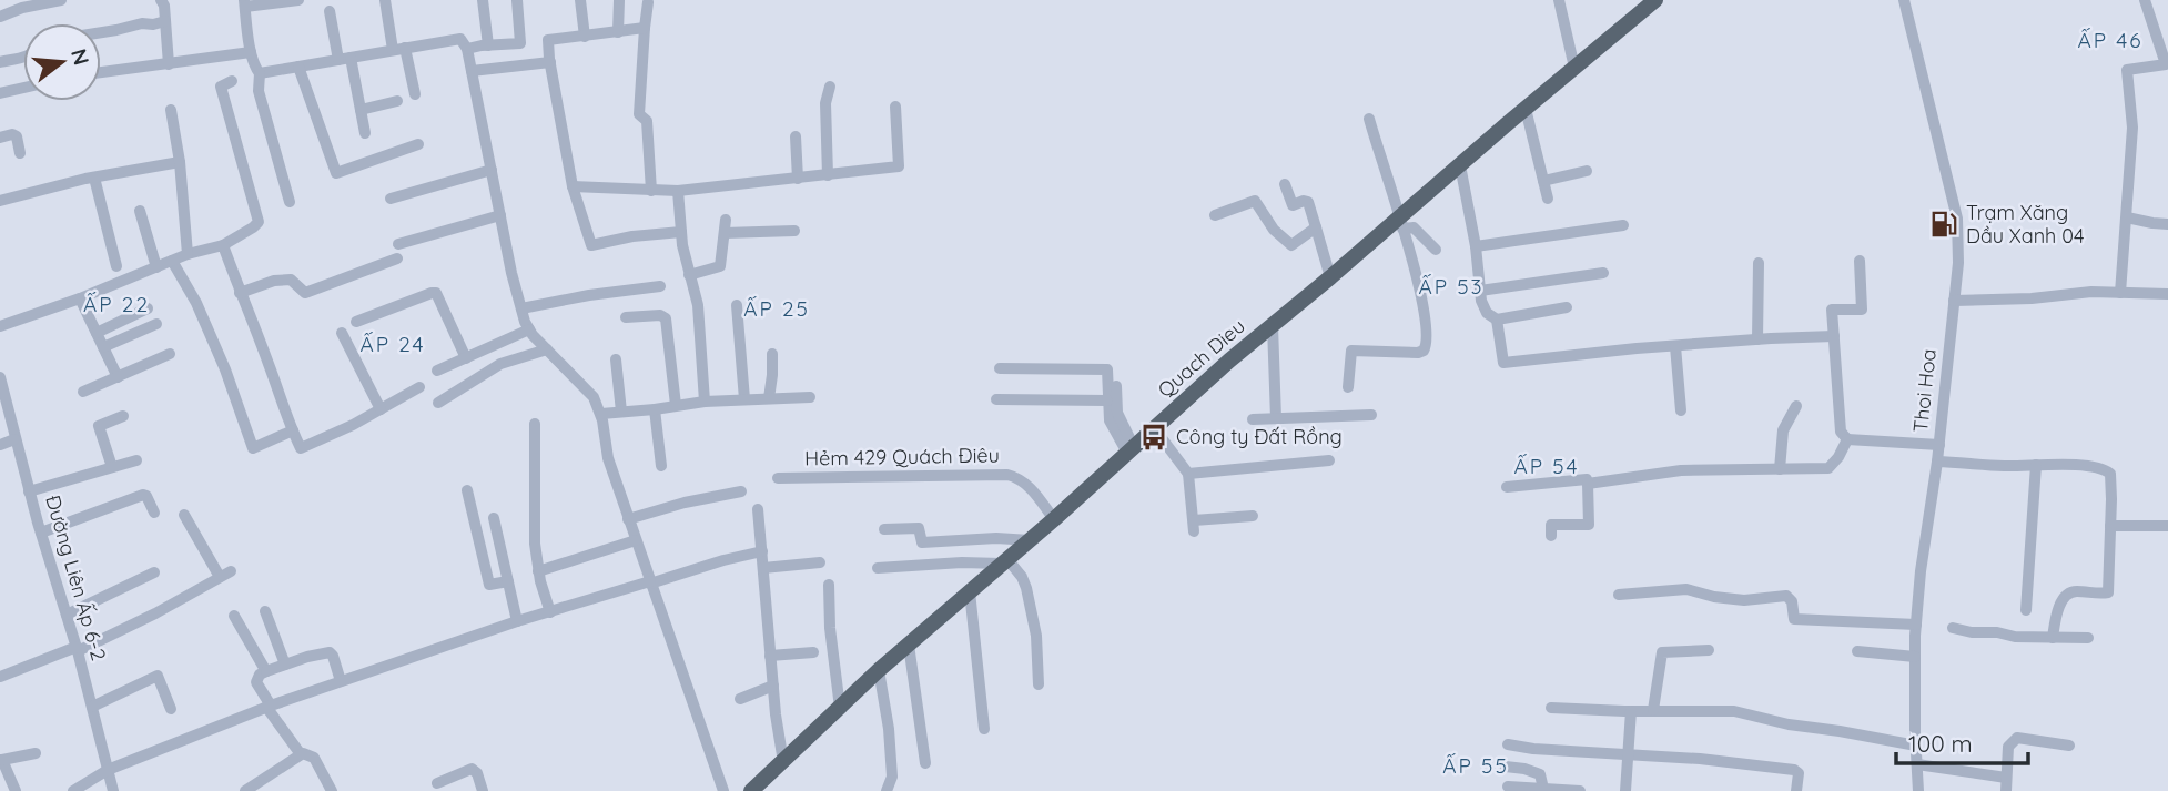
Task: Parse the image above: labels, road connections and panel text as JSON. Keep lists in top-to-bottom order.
{
  "streets": {
    "main road": ["Quach Dieu"],
    "street": ["Thoi Hoa", "Hẻm 429 Quách Điêu", "Đường Liên Ấp 6-2"]
  },
  "crossings": [
    ["Quach Dieu", "Hẻm 429 Quách Điêu"]
  ],
  "districts": [
    "ẤP 46",
    "ẤP 53",
    "ẤP 22",
    "ẤP 25",
    "ẤP 24",
    "ẤP 54",
    "ẤP 55"
  ],
  "places": {
    "fuel station": ["Trạm Xăng Dầu Xanh 04"],
    "bus stop": ["Công ty Đất Rồng"]
  },
  "scale_bar": "100 m",
  "north": "right"
}
